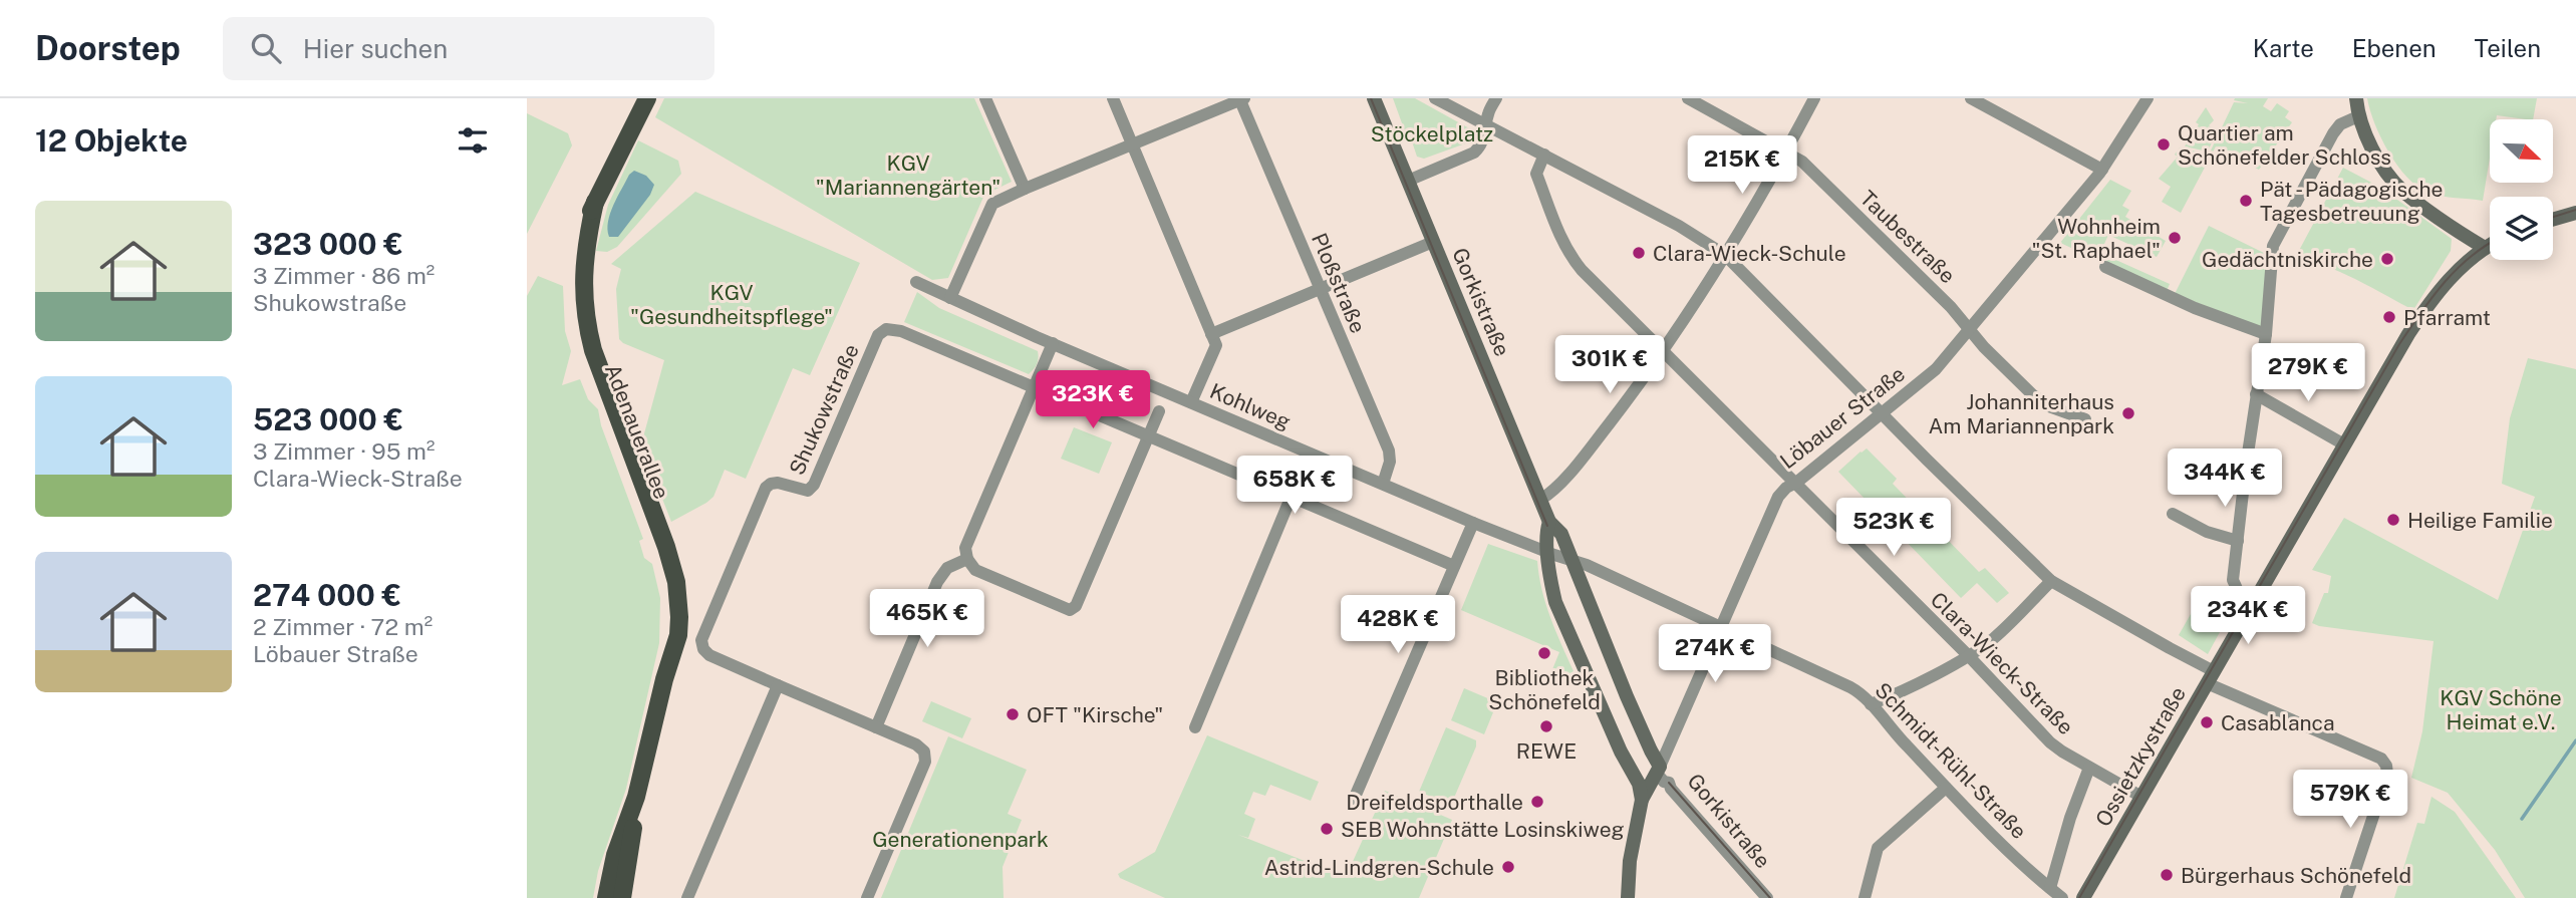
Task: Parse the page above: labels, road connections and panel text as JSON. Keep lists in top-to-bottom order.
{
  "streets": {
    "main road": [
      "Gorkistraße",
      "Löbauer Straße",
      "Adenauerallee",
      "Ossietzkystraße"
    ],
    "street": [
      "Taubestraße",
      "Ploßstraße",
      "Kohlweg",
      "Shukowstraße",
      "Clara-Wieck-Straße",
      "Schmidt-Rühl-Straße"
    ]
  },
  "crossings": [
    ["Taubestraße", "Löbauer Straße"],
    ["Ploßstraße", "Kohlweg"],
    ["Gorkistraße", "Kohlweg"],
    ["Gorkistraße", "Löbauer Straße"],
    ["Gorkistraße", "Schmidt-Rühl-Straße"],
    ["Kohlweg", "Schmidt-Rühl-Straße"],
    ["Löbauer Straße", "Clara-Wieck-Straße"],
    ["Löbauer Straße", "Schmidt-Rühl-Straße"],
    ["Clara-Wieck-Straße", "Ossietzkystraße"]
  ],
  "parks": [
    "Stöckelplatz",
    "KGV \"Mariannengärten\"",
    "KGV \"Gesundheitspflege\"",
    "KGV Schöne Heimat e.V.",
    "Generationenpark"
  ],
  "places": [
    "Quartier am Schönefelder Schloss",
    "Pät - Pädagogische Tagesbetreuung",
    "Wohnheim \"St. Raphael\"",
    "Clara-Wieck-Schule",
    "Gedächtniskirche",
    "Pfarramt",
    "Johanniterhaus Am Mariannenpark",
    "Heilige Familie",
    "Bibliothek Schönefeld",
    "OFT \"Kirsche\"",
    "Casablanca",
    "REWE",
    "Dreifeldsporthalle",
    "SEB Wohnstätte Losinskiweg",
    "Astrid-Lindgren-Schule",
    "Bürgerhaus Schönefeld"
  ],
  "north": "bottom right",
  "page": {
    "header": "Doorstep",
    "search": "Hier suchen",
    "nav": ["Karte", "Ebenen", "Teilen"],
    "heading": "12 Objekte",
    "price": [
      "215K €",
      "301K €",
      "279K €",
      "323K €",
      "344K €",
      "658K €",
      "523K €",
      "234K €",
      "465K €",
      "428K €",
      "274K €",
      "579K €"
    ],
    "list": [
      {
        "name": "323 000 €",
        "note": "3 Zimmer · 86 m² · Shukowstraße"
      },
      {
        "name": "523 000 €",
        "note": "3 Zimmer · 95 m² · Clara-Wieck-Straße"
      },
      {
        "name": "274 000 €",
        "note": "2 Zimmer · 72 m² · Löbauer Straße"
      }
    ]
  }
}
